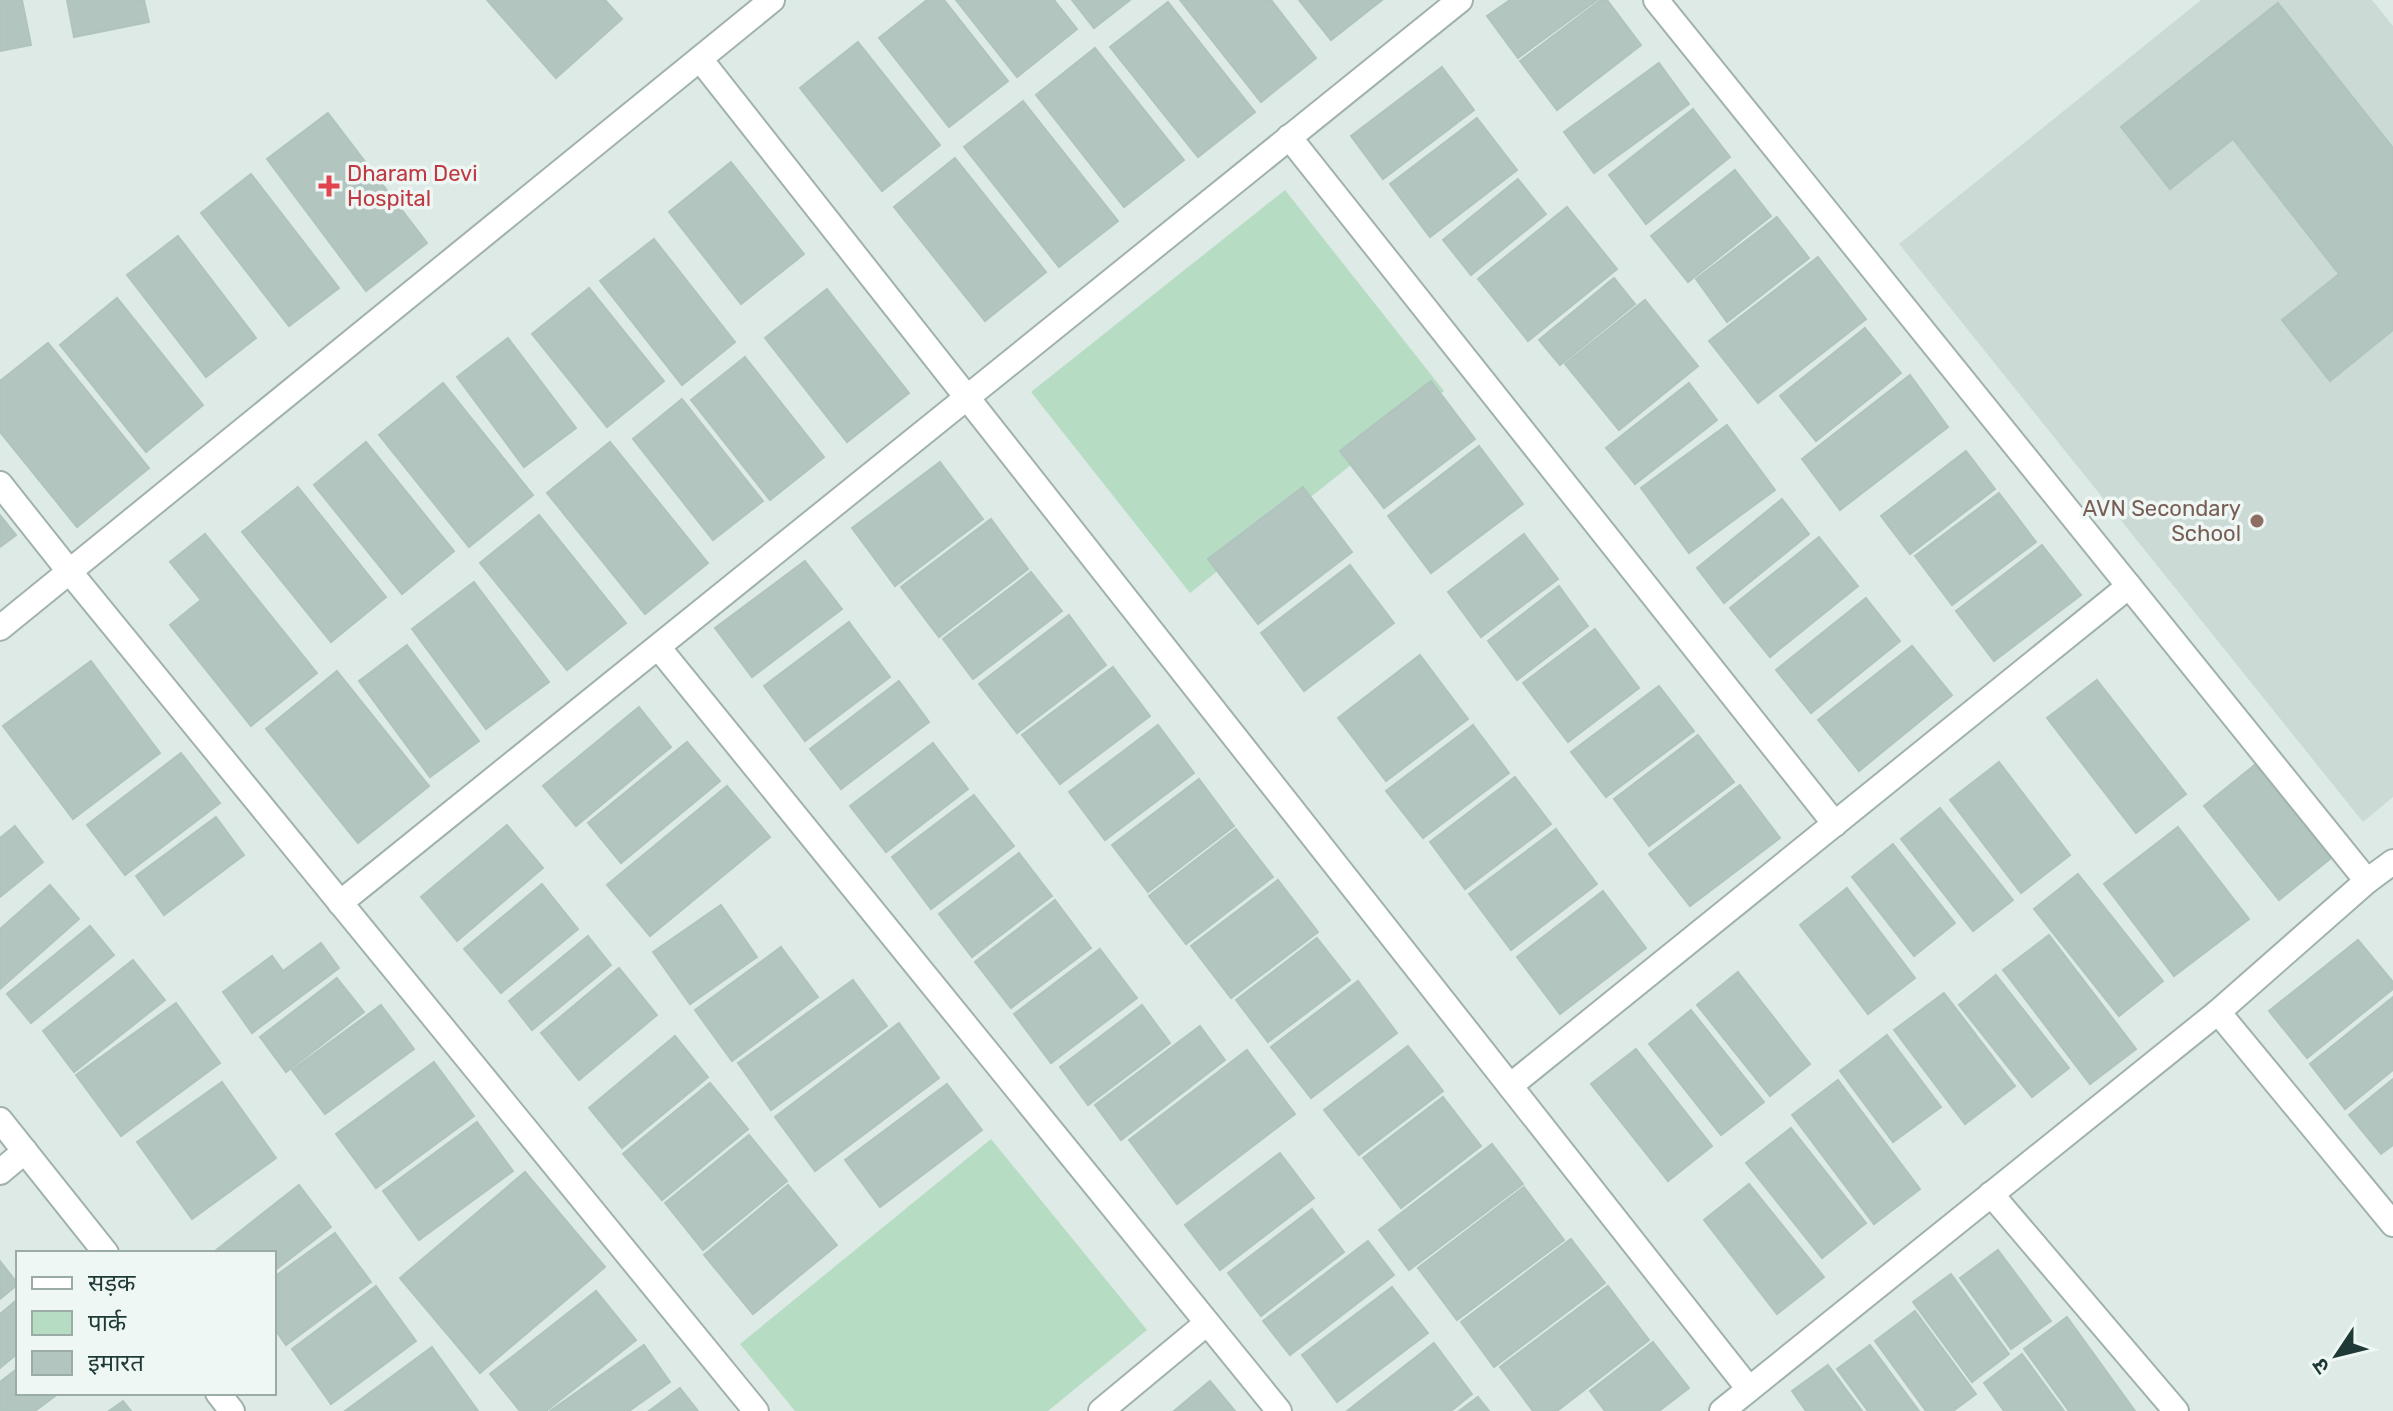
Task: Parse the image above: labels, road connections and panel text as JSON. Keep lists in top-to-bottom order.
{
  "places": {
    "health": ["Dharam Devi Hospital"],
    "other": ["AVN Secondary School"]
  },
  "legend": ["सड़क", "पार्क", "इमारत"],
  "north": "bottom left"
}
